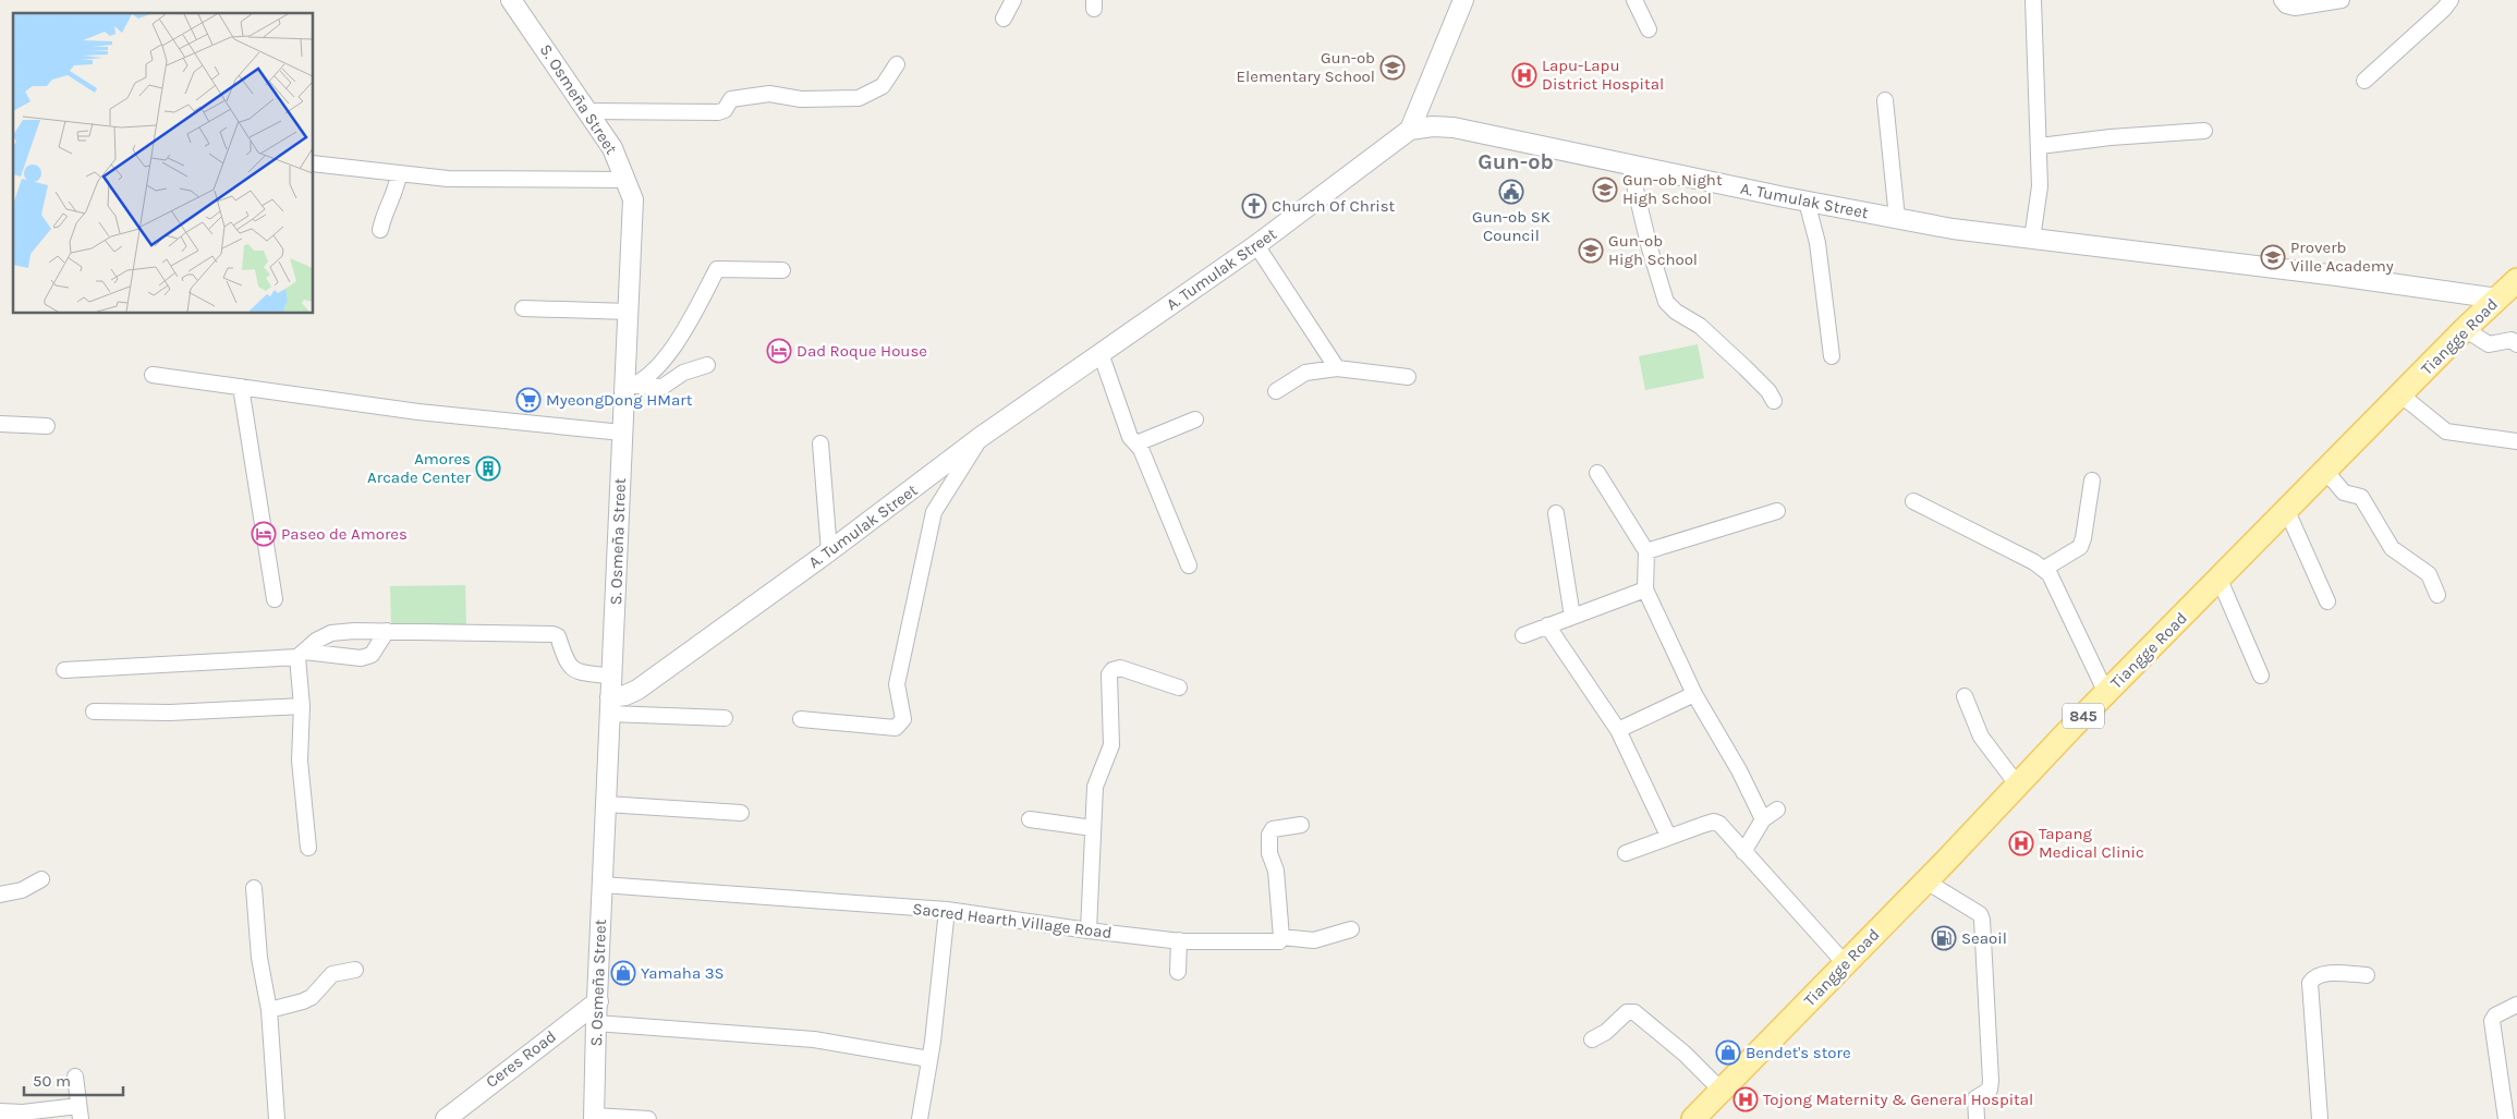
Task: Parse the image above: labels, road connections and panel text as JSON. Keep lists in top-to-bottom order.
{
  "streets": {
    "main road": ["Tiangge Road", "845"],
    "street": [
      "S. Osmeña Street",
      "A. Tumulak Street",
      "Sacred Hearth Village Road",
      "Ceres Road"
    ]
  },
  "crossings": [
    ["S. Osmeña Street", "A. Tumulak Street"],
    ["S. Osmeña Street", "Sacred Hearth Village Road"],
    ["S. Osmeña Street", "Ceres Road"],
    ["A. Tumulak Street", "Tiangge Road"]
  ],
  "districts": ["Gun-ob"],
  "places": {
    "school or university": [
      "Gun-ob Elementary School",
      "Gun-ob Night High School",
      "Gun-ob High School",
      "Proverb Ville Academy"
    ],
    "hospital": ["Lapu-Lapu District Hospital", "Tapang Medical Clinic", "Tojong Maternity & General Hospital"],
    "public building": ["Gun-ob SK Council"],
    "church": ["Church Of Christ"],
    "hotel": ["Dad Roque House", "Paseo de Amores"],
    "supermarket": ["MyeongDong HMart"],
    "building": ["Amores Arcade Center"],
    "fuel station": ["Seaoil"],
    "shop": ["Yamaha 3S", "Bendet's store"]
  },
  "scale_bar": "50 m"
}
